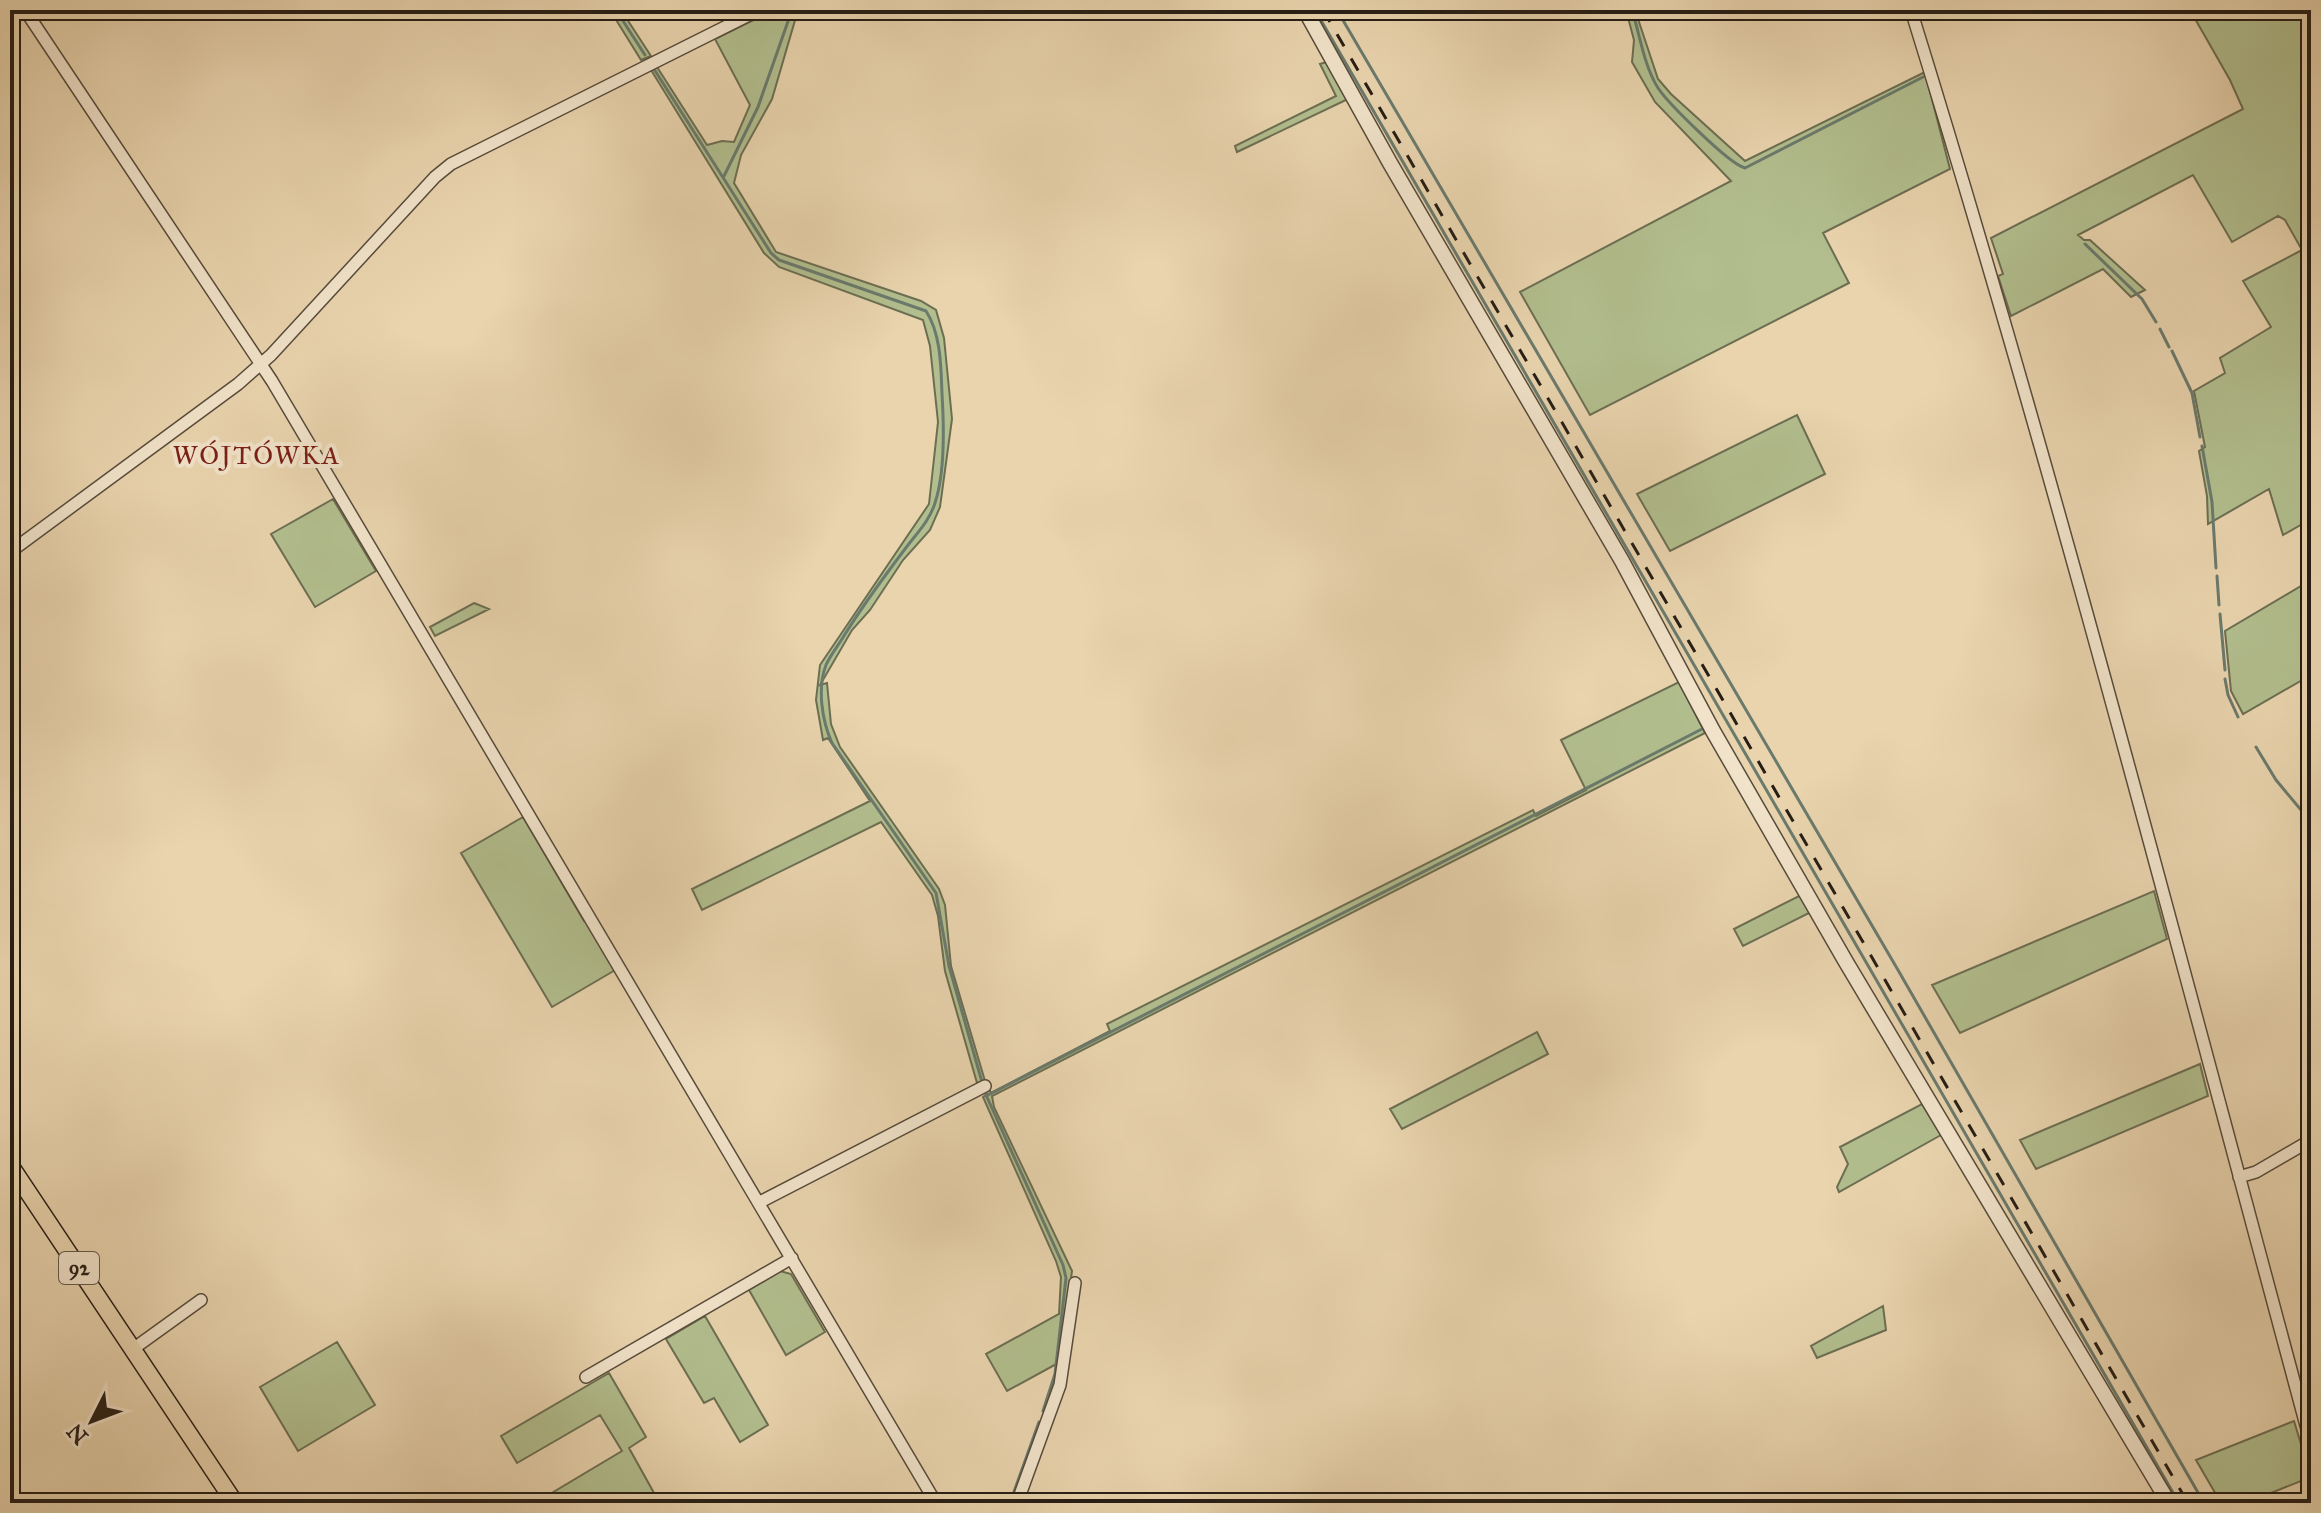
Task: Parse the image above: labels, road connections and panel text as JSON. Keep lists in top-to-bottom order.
{
  "streets": {
    "main road": ["92"]
  },
  "districts": ["WÓJTÓWKA"],
  "north": "bottom left"
}
